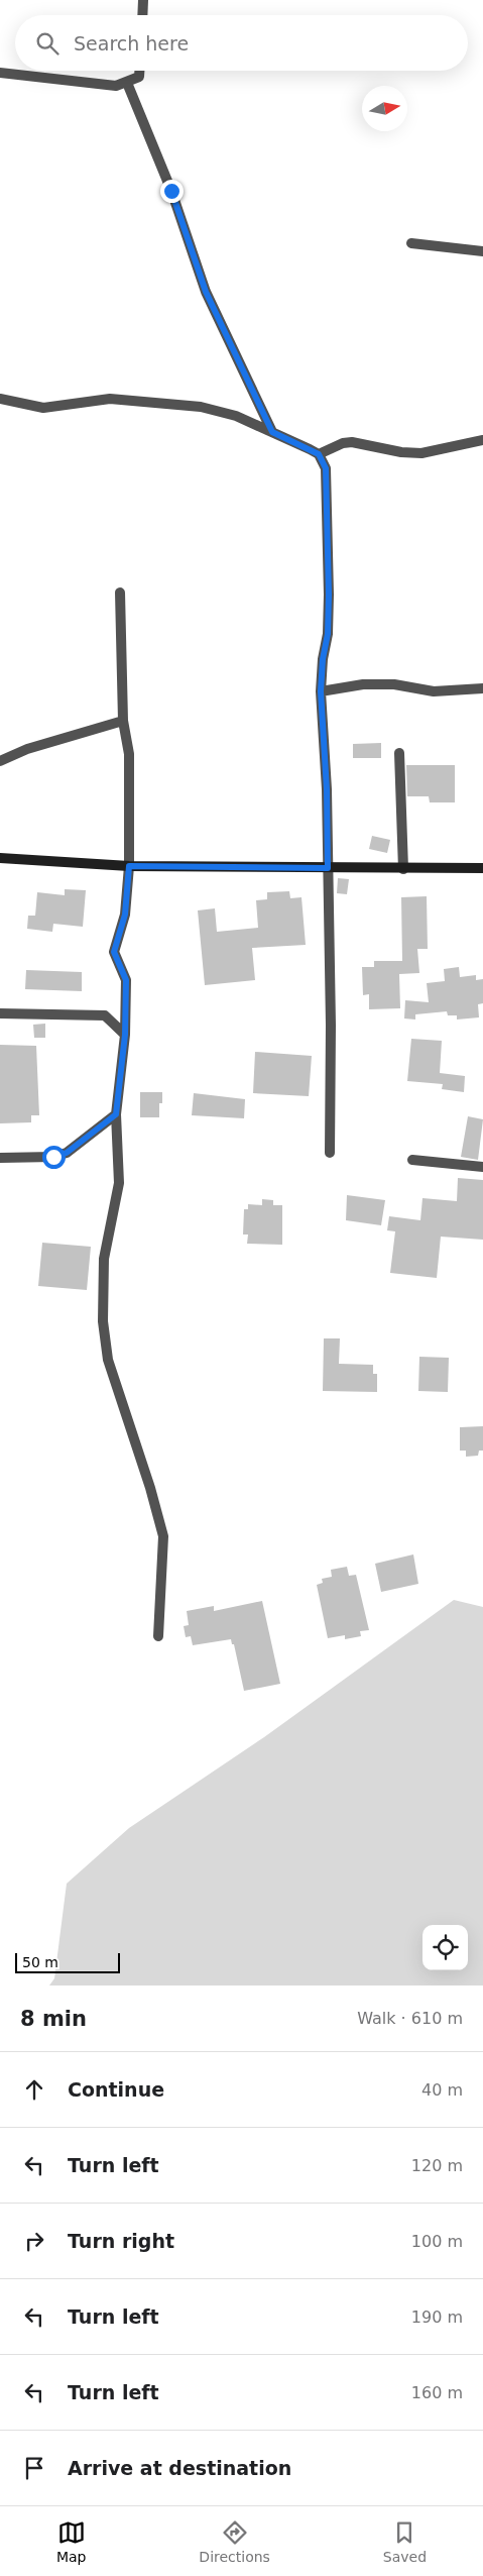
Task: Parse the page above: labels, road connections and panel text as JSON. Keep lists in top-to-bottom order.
{
  "scale_bar": "50 m",
  "north": "right",
  "page": {
    "search": "Search here",
    "scale": "50 m",
    "heading": ["8 min", "Walk · 610 m"],
    "list": [
      ["Continue", "40 m"],
      ["Turn left", "120 m"],
      ["Turn right", "100 m"],
      ["Turn left", "190 m"],
      ["Turn left", "160 m"],
      "Arrive at destination"
    ],
    "nav": ["Map", "Directions", "Saved"]
  }
}
